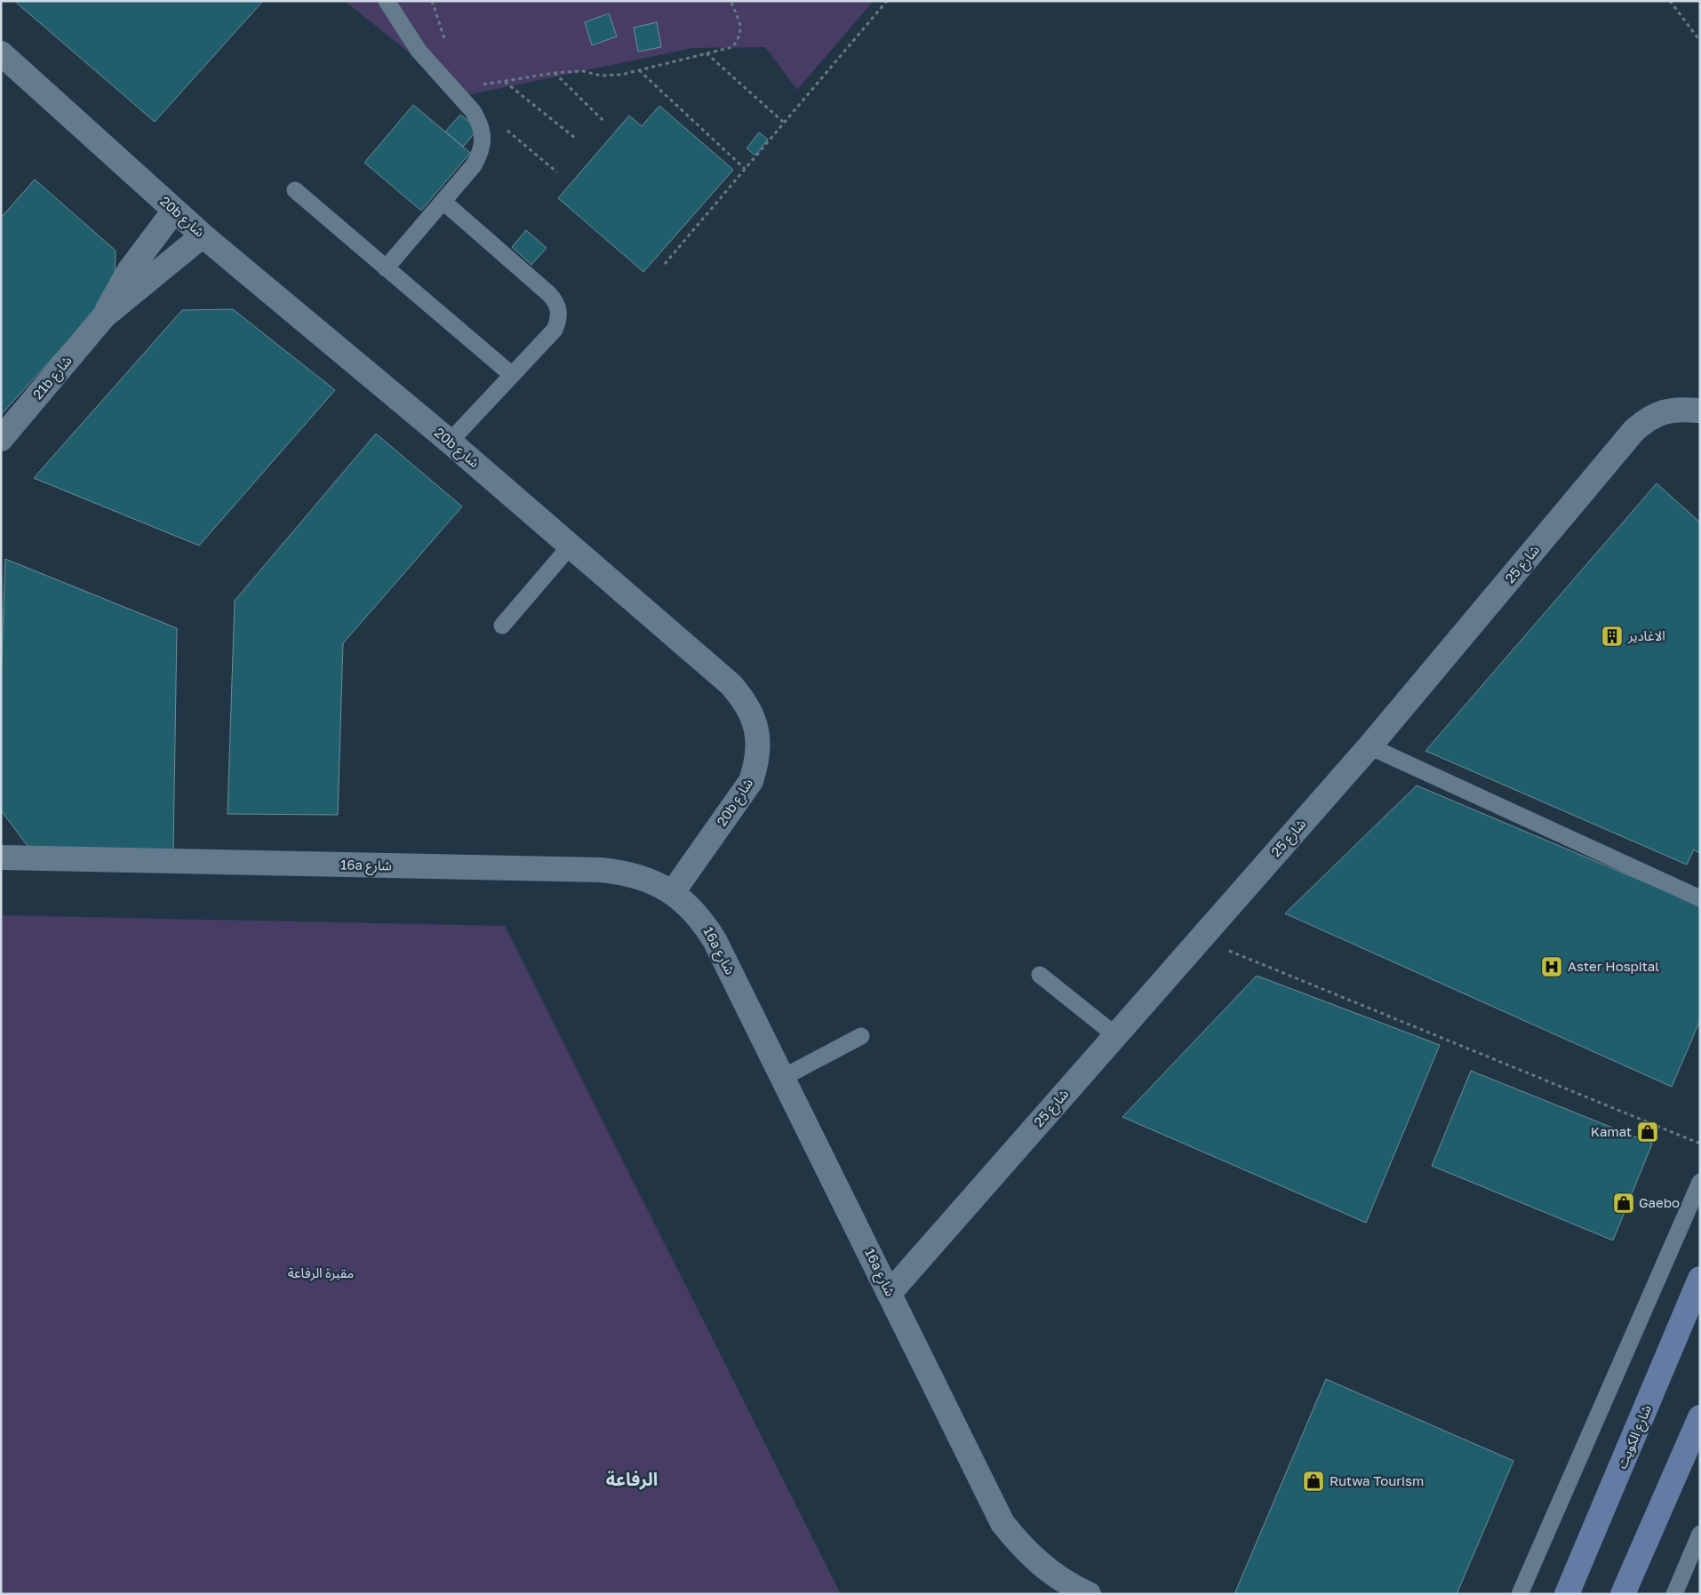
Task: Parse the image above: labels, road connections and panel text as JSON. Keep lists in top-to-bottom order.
{
  "streets": {
    "main road": ["شارع الكويت"],
    "street": [
      "20b شارع",
      "21b شارع",
      "شارع 25",
      "16a شارع"
    ]
  },
  "crossings": [
    ["20b شارع", "21b شارع"],
    ["20b شارع", "16a شارع"],
    ["شارع 25", "16a شارع"]
  ],
  "districts": ["الرفاعة"],
  "parks": ["مقبرة الرفاعة"],
  "places": {
    "building": ["الاغادیر"],
    "hospital": ["Aster Hospital"],
    "shop": ["Kamat", "Gaebo", "Rutwa Tourism"]
  }
}
